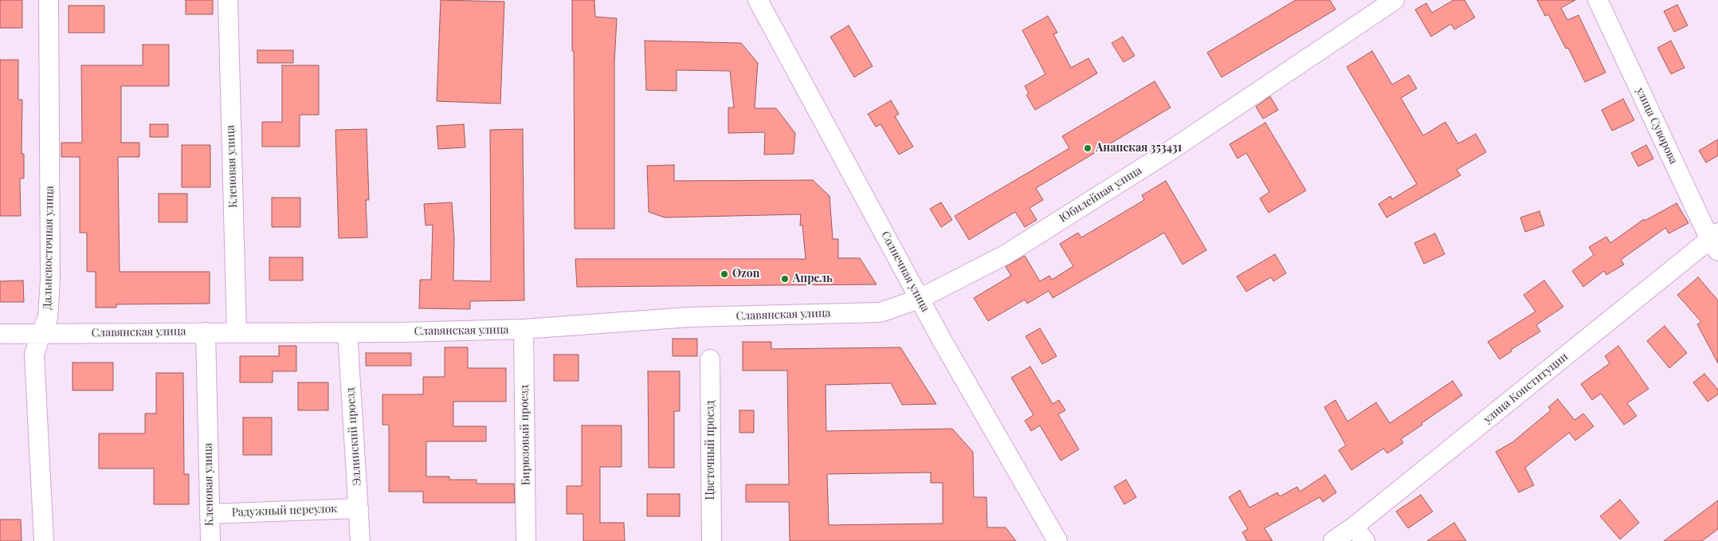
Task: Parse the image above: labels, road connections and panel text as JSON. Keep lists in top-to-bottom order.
{
  "streets": {
    "street": [
      "улица Суворова",
      "Кленовая улица",
      "Юбилейная улица",
      "Дальневосточная улица",
      "Солнечная улица",
      "Славянская улица",
      "улица Конституции",
      "Бирюзовый проезд",
      "Эллинский проезд",
      "Цветочный проезд",
      "Радужный переулок"
    ]
  },
  "crossings": [
    ["улица Суворова", "улица Конституции"],
    ["Кленовая улица", "Славянская улица"],
    ["Кленовая улица", "Радужный переулок"],
    ["Юбилейная улица", "Солнечная улица"],
    ["Юбилейная улица", "Славянская улица"],
    ["Дальневосточная улица", "Славянская улица"],
    ["Солнечная улица", "Славянская улица"],
    ["Славянская улица", "Бирюзовый проезд"],
    ["Славянская улица", "Эллинский проезд"],
    ["Эллинский проезд", "Радужный переулок"]
  ],
  "places": ["Анапская 353431", "Ozon", "Апрель"]
}
